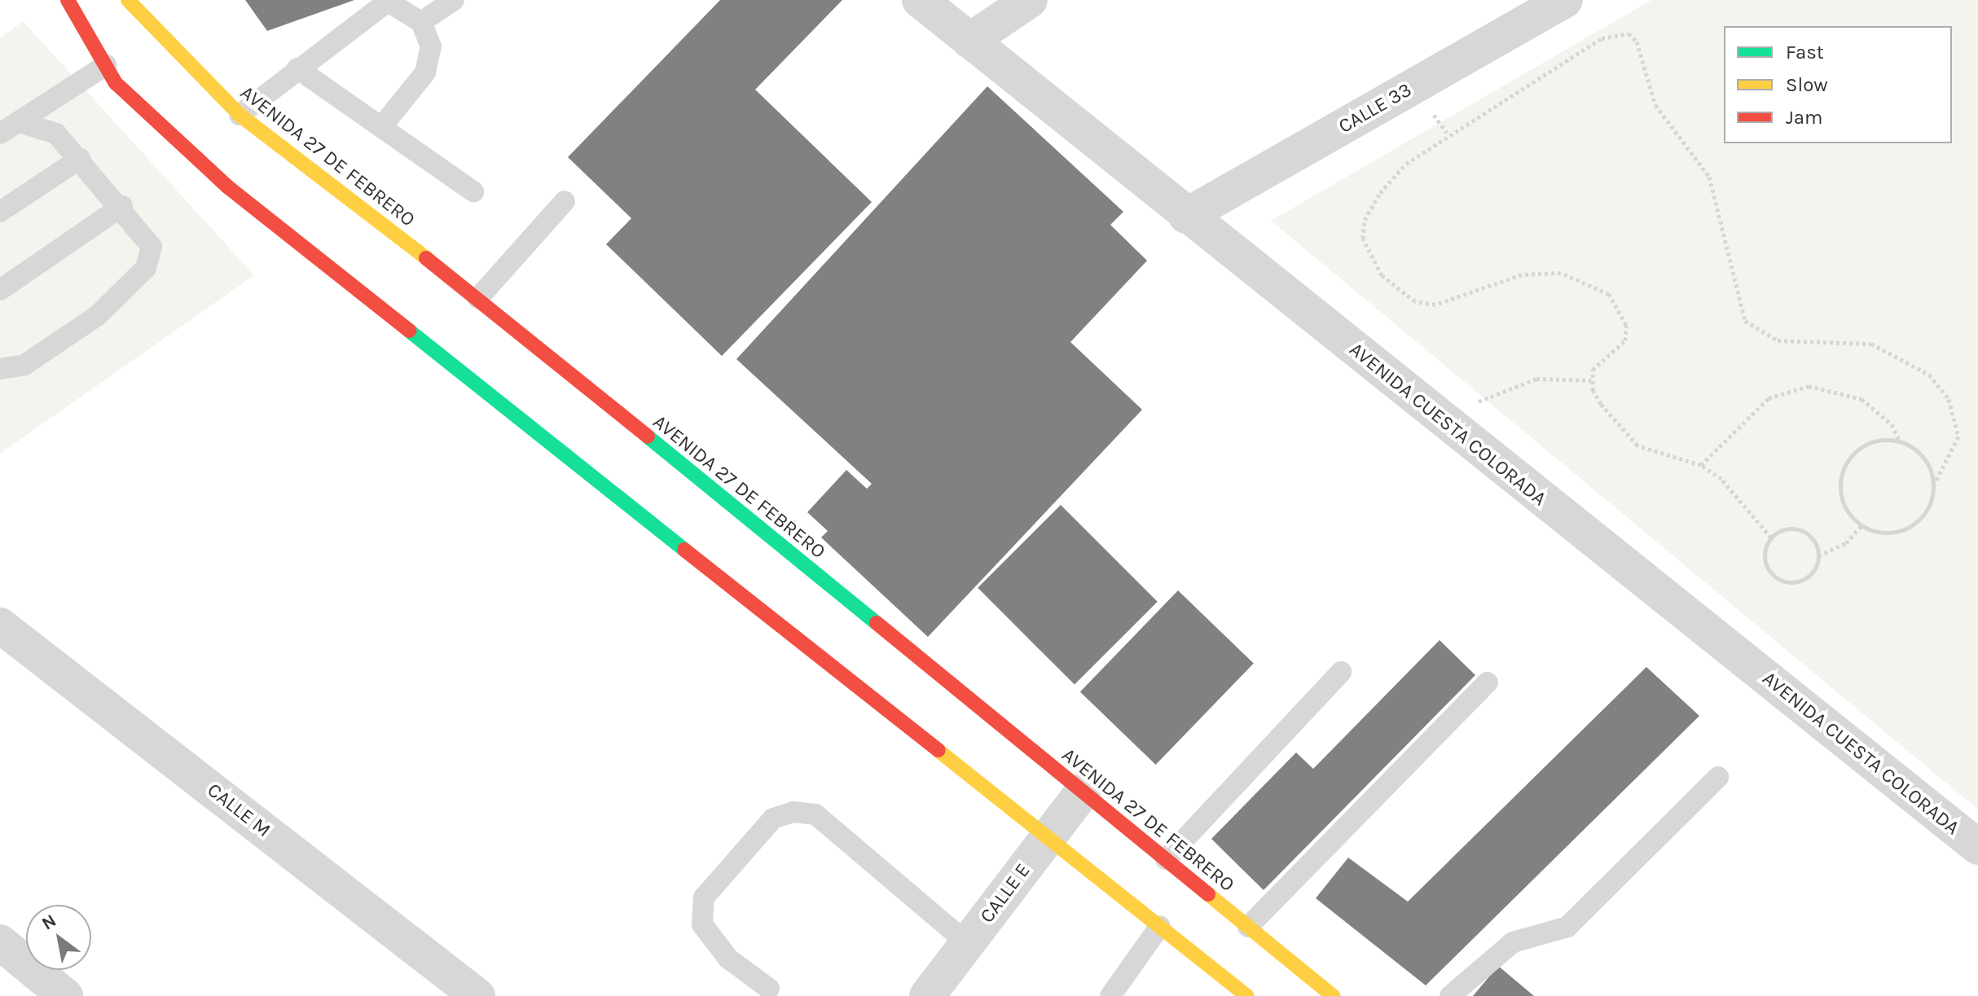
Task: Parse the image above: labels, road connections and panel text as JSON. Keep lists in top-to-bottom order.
{
  "streets": {
    "main road": ["AVENIDA 27 DE FEBRERO"],
    "street": [
      "CALLE 33",
      "AVENIDA CUESTA COLORADA",
      "CALLE M",
      "CALLE E"
    ]
  },
  "crossings": [
    ["CALLE 33", "AVENIDA CUESTA COLORADA"],
    ["AVENIDA 27 DE FEBRERO", "CALLE E"]
  ],
  "legend": ["Fast", "Slow", "Jam"],
  "north": "top left"
}
